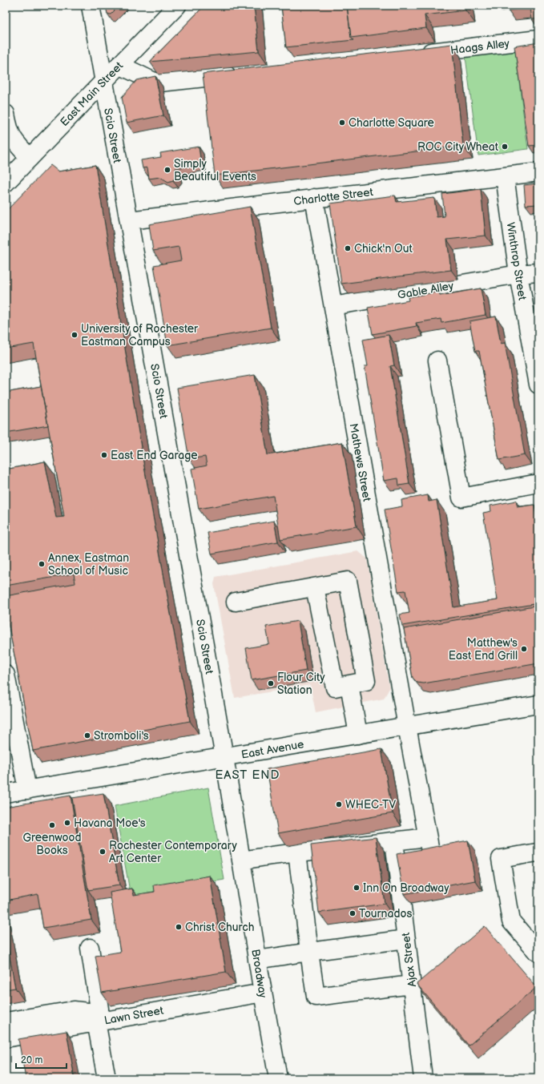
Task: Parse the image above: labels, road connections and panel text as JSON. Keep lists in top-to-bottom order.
{
  "streets": {
    "street": [
      "Haags Alley",
      "East Main Street",
      "Scio Street",
      "Charlotte Street",
      "Winthrop Street",
      "Gable Alley",
      "Mathews Street",
      "East Avenue",
      "Ajax Street",
      "Broadway",
      "Lawn Street"
    ]
  },
  "crossings": [
    ["East Main Street", "Scio Street"],
    ["Scio Street", "Charlotte Street"],
    ["Scio Street", "East Avenue"],
    ["Scio Street", "Broadway"],
    ["Charlotte Street", "Winthrop Street"],
    ["Charlotte Street", "Mathews Street"],
    ["Winthrop Street", "Gable Alley"],
    ["Gable Alley", "Mathews Street"],
    ["Mathews Street", "East Avenue"],
    ["Mathews Street", "Ajax Street"],
    ["East Avenue", "Broadway"],
    ["Broadway", "Lawn Street"]
  ],
  "districts": ["EAST END"],
  "places": [
    "Charlotte Square",
    "ROC City Wheat",
    "Simply Beautiful Events",
    "Chick'n Out",
    "University of Rochester Eastman Campus",
    "East End Garage",
    "Annex, Eastman School of Music",
    "Matthew's East End Grill",
    "Flour City Station",
    "Stromboli's",
    "WHEC-TV",
    "Havana Moe's",
    "Greenwood Books",
    "Rochester Contemporary Art Center",
    "Inn On Broadway",
    "Tournados",
    "Christ Church"
  ],
  "scale_bar": "20 m"
}
